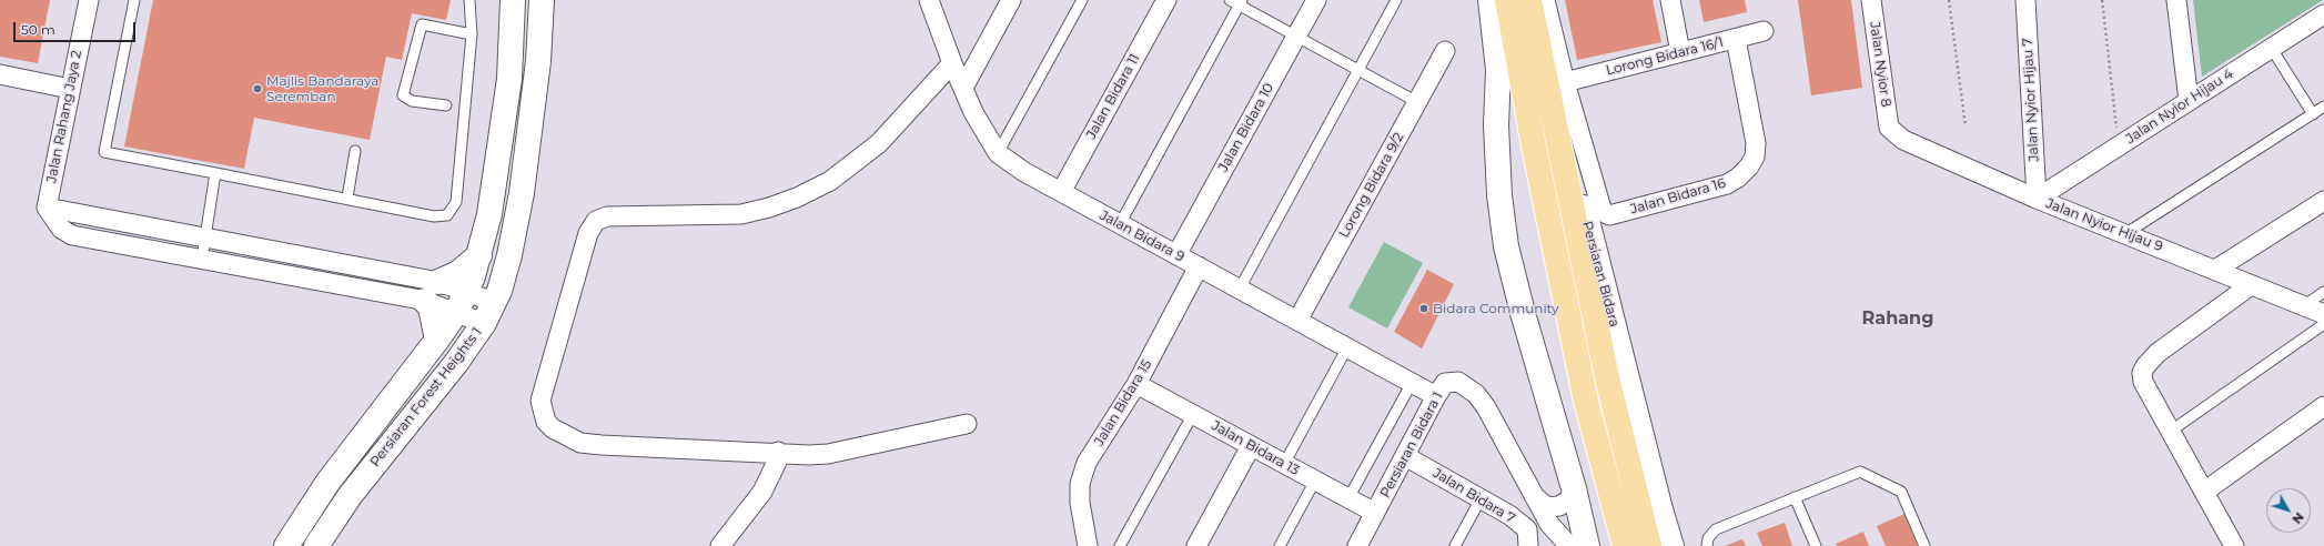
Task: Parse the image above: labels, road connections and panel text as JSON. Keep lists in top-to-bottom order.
{
  "streets": {
    "main road": ["Persiaran Bidara"],
    "street": [
      "Lorong Bidara 16/1",
      "Jalan Nyior 8",
      "Jalan Bidara 11",
      "Jalan Nyior Hijau 7",
      "Jalan Nyior Hijau 4",
      "Jalan Rahang Jaya 2",
      "Jalan Bidara 10",
      "Lorong Bidara 9/2",
      "Jalan Bidara 16",
      "Jalan Nyior Hijau 9",
      "Jalan Bidara 9",
      "Persiaran Forest Heights 1",
      "Jalan Bidara 15",
      "Persiaran Bidara 1",
      "Jalan Bidara 13",
      "Jalan Bidara 7"
    ]
  },
  "crossings": [
    ["Lorong Bidara 16/1", "Jalan Bidara 16"],
    ["Jalan Nyior 8", "Jalan Nyior Hijau 9"],
    ["Jalan Bidara 11", "Jalan Bidara 9"],
    ["Jalan Nyior Hijau 7", "Jalan Nyior Hijau 4"],
    ["Jalan Nyior Hijau 7", "Jalan Nyior Hijau 9"],
    ["Jalan Nyior Hijau 4", "Jalan Nyior Hijau 9"],
    ["Jalan Bidara 10", "Jalan Bidara 9"],
    ["Lorong Bidara 9/2", "Jalan Bidara 9"],
    ["Jalan Bidara 9", "Jalan Bidara 15"],
    ["Jalan Bidara 9", "Persiaran Bidara 1"],
    ["Jalan Bidara 15", "Jalan Bidara 13"],
    ["Persiaran Bidara 1", "Jalan Bidara 13"],
    ["Persiaran Bidara 1", "Jalan Bidara 7"]
  ],
  "districts": ["Rahang"],
  "places": ["Majlis Bandaraya Seremban", "Bidara Community"],
  "scale_bar": "50 m",
  "north": "bottom right"
}
